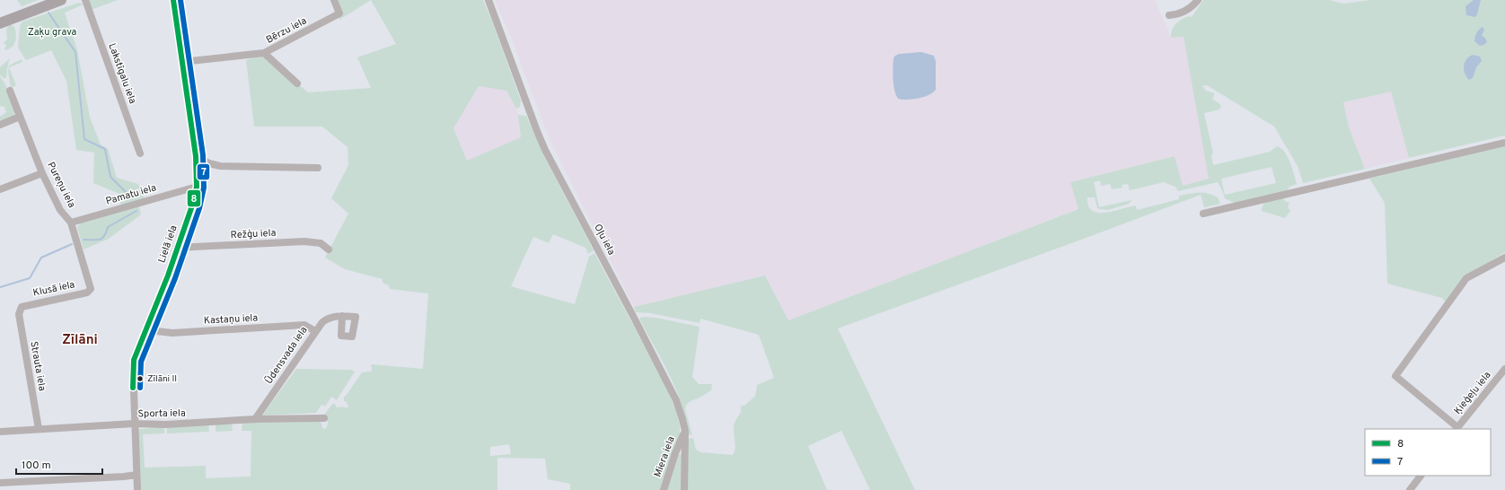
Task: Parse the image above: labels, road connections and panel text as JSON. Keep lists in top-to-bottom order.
{
  "streets": {
    "street": [
      "Bērzu iela",
      "Lakstīgalu iela",
      "Pureņu iela",
      "Pamatu iela",
      "Režģu iela",
      "Oļu iela",
      "Lielā iela",
      "Klusā iela",
      "Kastaņu iela",
      "Ūdensvada iela",
      "Strauta iela",
      "Ķieģeļu iela",
      "Sporta iela",
      "Miera iela"
    ]
  },
  "crossings": [
    ["Bērzu iela", "Lielā iela"],
    ["Pureņu iela", "Pamatu iela"],
    ["Pureņu iela", "Klusā iela"],
    ["Pamatu iela", "Lielā iela"],
    ["Režģu iela", "Lielā iela"],
    ["Oļu iela", "Miera iela"],
    ["Lielā iela", "Kastaņu iela"],
    ["Lielā iela", "Sporta iela"],
    ["Klusā iela", "Strauta iela"],
    ["Kastaņu iela", "Ūdensvada iela"],
    ["Ūdensvada iela", "Sporta iela"],
    ["Strauta iela", "Sporta iela"]
  ],
  "districts": ["Zīlāni"],
  "parks": ["Zaķu grava"],
  "places": ["Zīlāni II"],
  "lines": ["transit line 8", "transit line 7"],
  "legend": ["8", "7"],
  "scale_bar": "100 m"
}
